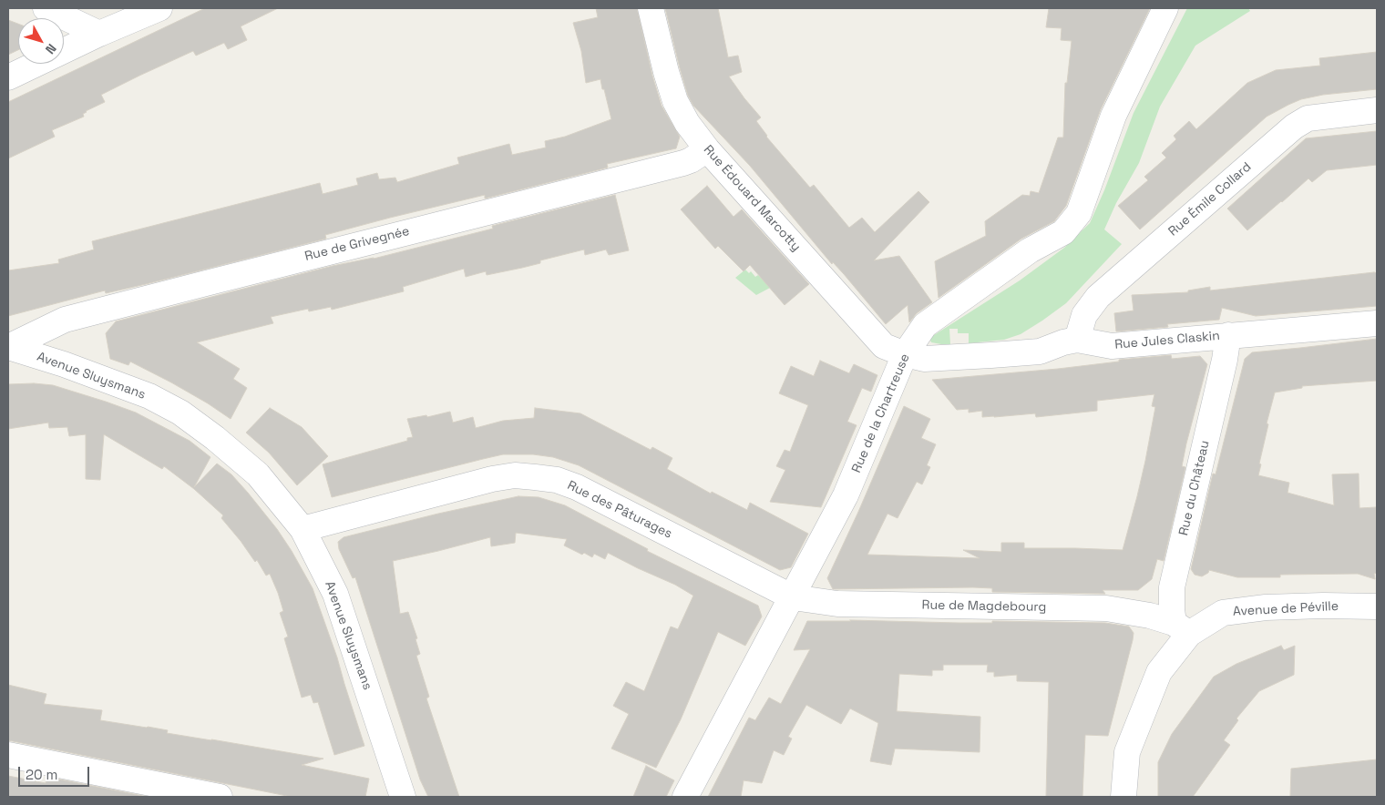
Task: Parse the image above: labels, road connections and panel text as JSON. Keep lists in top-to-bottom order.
{
  "streets": {
    "street": [
      "Rue Édouard Marcotty",
      "Rue Émile Collard",
      "Rue de Grivegnée",
      "Rue Jules Claskin",
      "Avenue Sluysmans",
      "Rue de la Chartreuse",
      "Rue du Château",
      "Rue des Pâturages",
      "Rue de Magdebourg",
      "Avenue de Péville"
    ]
  },
  "crossings": [
    ["Rue Édouard Marcotty", "Rue de Grivegnée"],
    ["Rue Édouard Marcotty", "Rue Jules Claskin"],
    ["Rue Édouard Marcotty", "Rue de la Chartreuse"],
    ["Rue Émile Collard", "Rue Jules Claskin"],
    ["Rue de Grivegnée", "Avenue Sluysmans"],
    ["Rue Jules Claskin", "Rue de la Chartreuse"],
    ["Rue Jules Claskin", "Rue du Château"],
    ["Avenue Sluysmans", "Rue des Pâturages"],
    ["Rue de la Chartreuse", "Rue des Pâturages"],
    ["Rue de la Chartreuse", "Rue de Magdebourg"],
    ["Rue du Château", "Rue de Magdebourg"],
    ["Rue du Château", "Avenue de Péville"],
    ["Rue des Pâturages", "Rue de Magdebourg"],
    ["Rue de Magdebourg", "Avenue de Péville"]
  ],
  "scale_bar": "20 m",
  "north": "bottom right"
}
